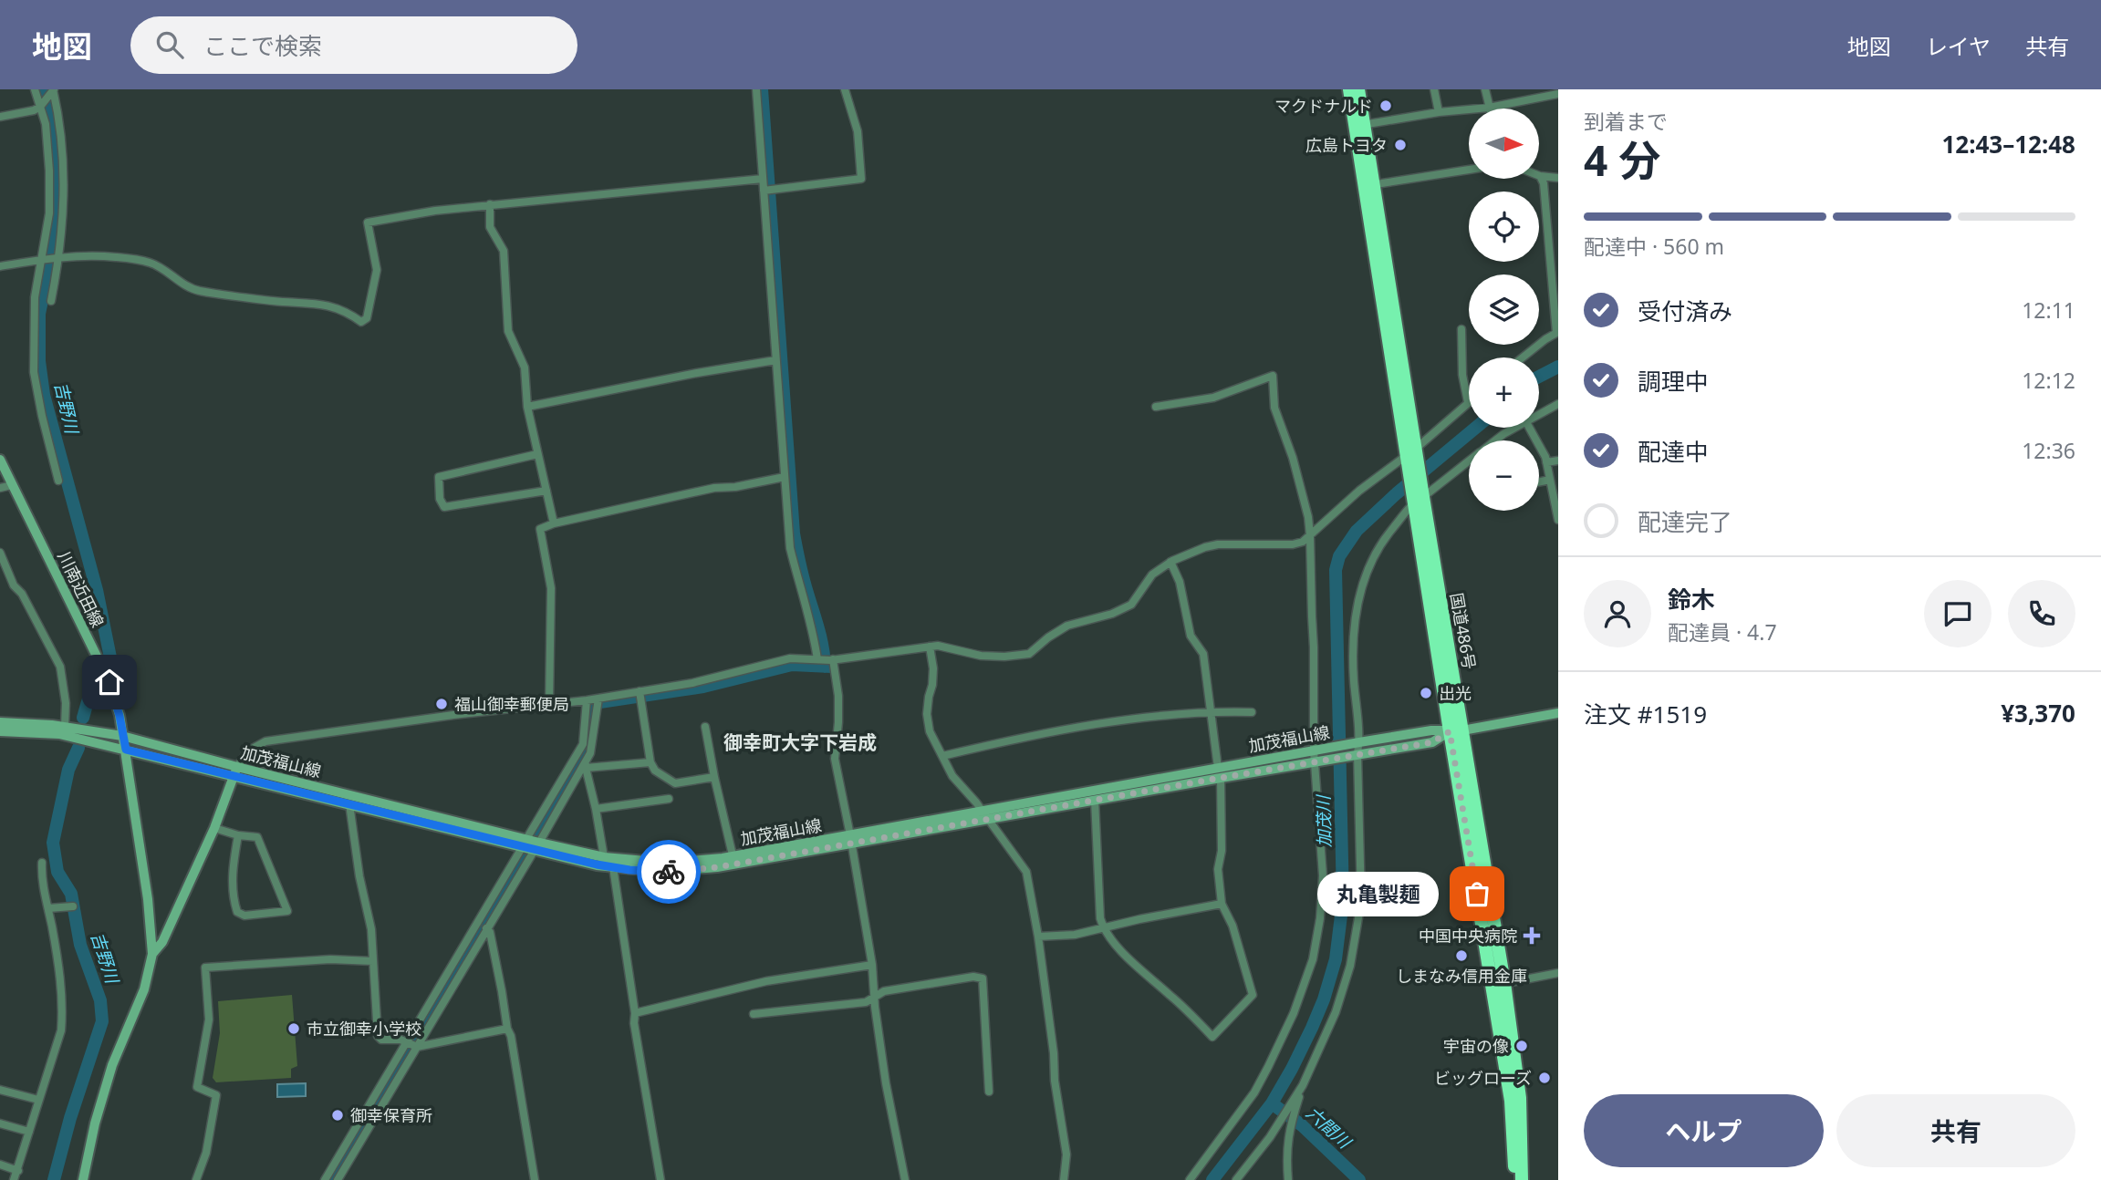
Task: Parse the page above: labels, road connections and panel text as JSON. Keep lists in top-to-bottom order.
{
  "streets": {
    "highway": ["国道486号"],
    "main road": ["川南近田線", "加茂福山線"]
  },
  "crossings": [
    ["川南近田線", "加茂福山線"],
    ["国道486号", "加茂福山線"]
  ],
  "districts": ["御幸町大字下岩成"],
  "water": ["吉野川", "加茂川", "六間川"],
  "places": {
    "other": [
      "マクドナルド",
      "広島トヨタ",
      "出光",
      "福山御幸郵便局",
      "丸亀製麺",
      "しまなみ信用金庫",
      "市立御幸小学校",
      "宇宙の像",
      "ビッグローズ",
      "御幸保育所"
    ],
    "health": ["中国中央病院"]
  },
  "north": "right",
  "page": {
    "header": "地図",
    "search": "ここで検索",
    "nav": ["地図", "レイヤ", "共有"],
    "heading": ["4 分", "到着まで", "12:43–12:48"],
    "panel": [
      "鈴木",
      "配達員 · 4.7",
      "注文 #1519",
      "¥3,370"
    ],
    "map_buttons": ["+", "−"],
    "bar": "配達中 · 560 m",
    "list": [
      ["受付済み", "12:11"],
      ["調理中", "12:12"],
      ["配達中", "12:36"],
      "配達完了"
    ],
    "bubble": "丸亀製麺",
    "buttons": ["ヘルプ", "共有"]
  }
}
